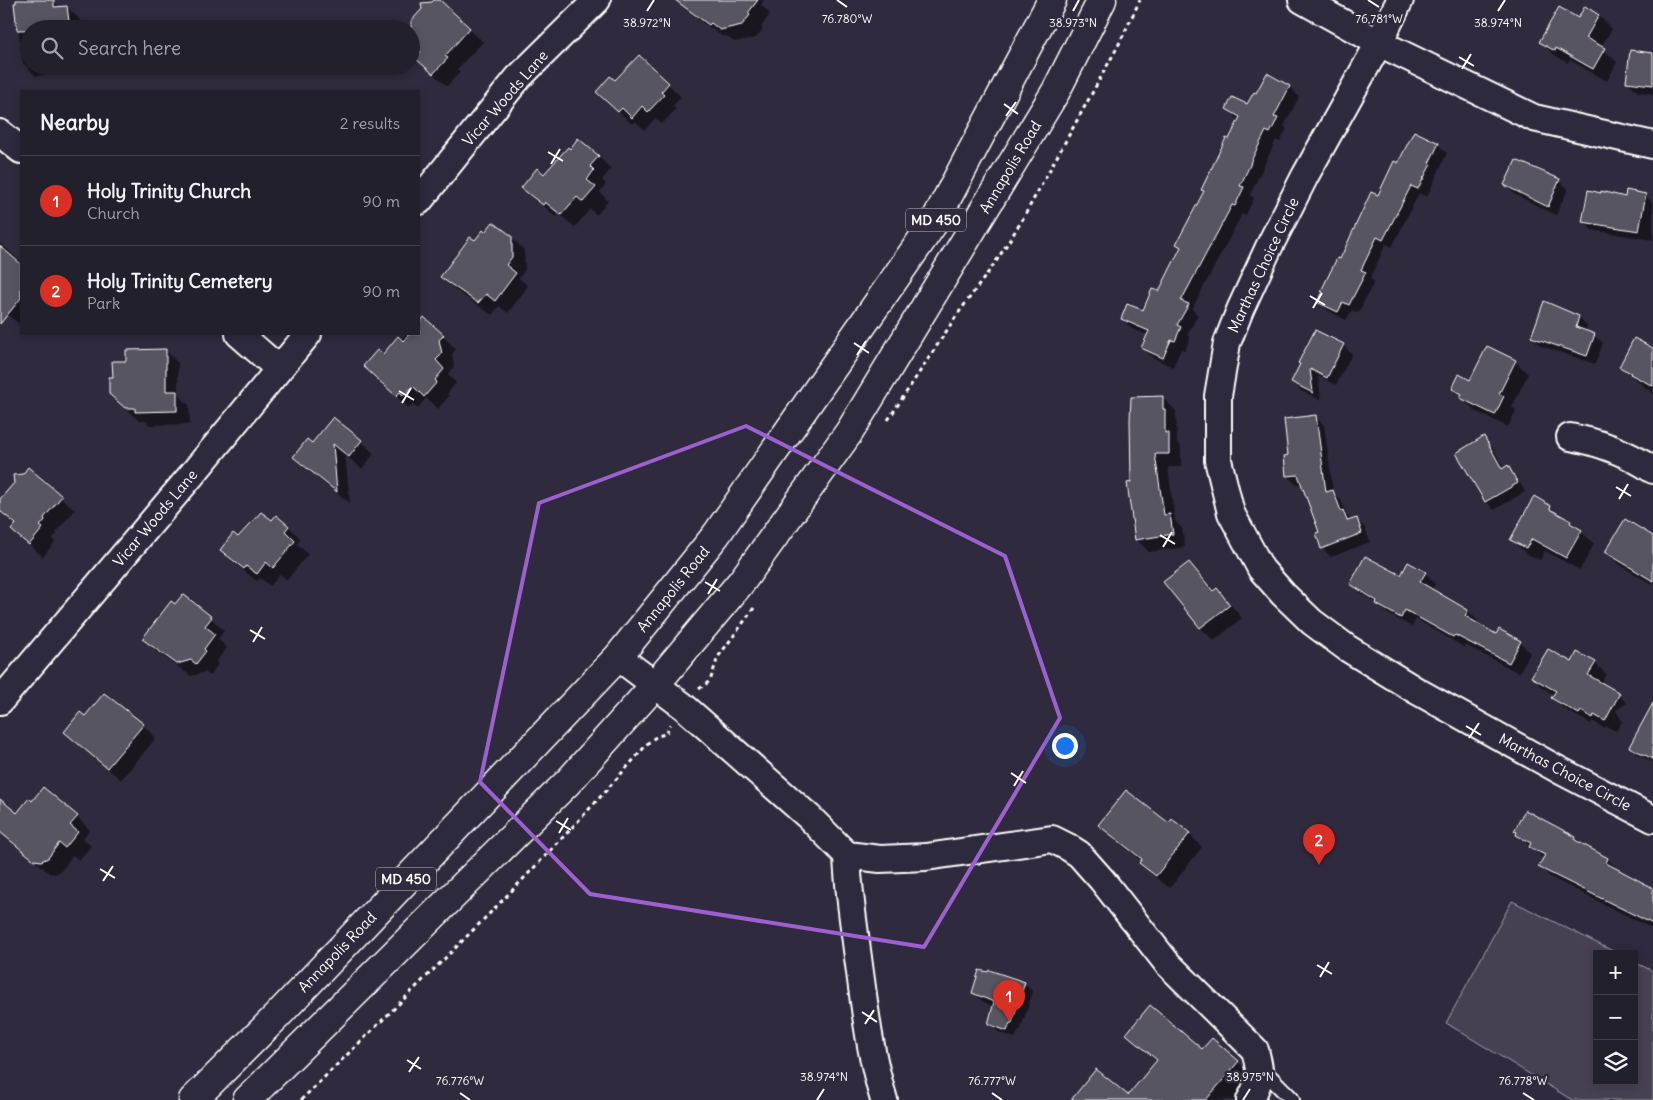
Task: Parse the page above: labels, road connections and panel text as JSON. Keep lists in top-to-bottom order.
{
  "streets": {
    "main road": ["Annapolis Road", "MD 450"],
    "street": ["Vicar Woods Lane", "Marthas Choice Circle"]
  },
  "page": {
    "search": "Search here",
    "heading": ["Nearby", "2 results"],
    "list": [
      {
        "mark": "1",
        "name": "Holy Trinity Church",
        "note": "Church",
        "value": "90 m"
      },
      {
        "mark": "2",
        "name": "Holy Trinity Cemetery",
        "note": "Park",
        "value": "90 m"
      }
    ],
    "pins": ["2", "1"],
    "map_buttons": ["+", "−"]
  },
  "coordinates": [
    "76.781°W",
    "76.780°W",
    "38.972°N",
    "38.973°N",
    "38.974°N",
    "38.975°N",
    "76.776°W",
    "76.777°W",
    "76.778°W"
  ]
}
